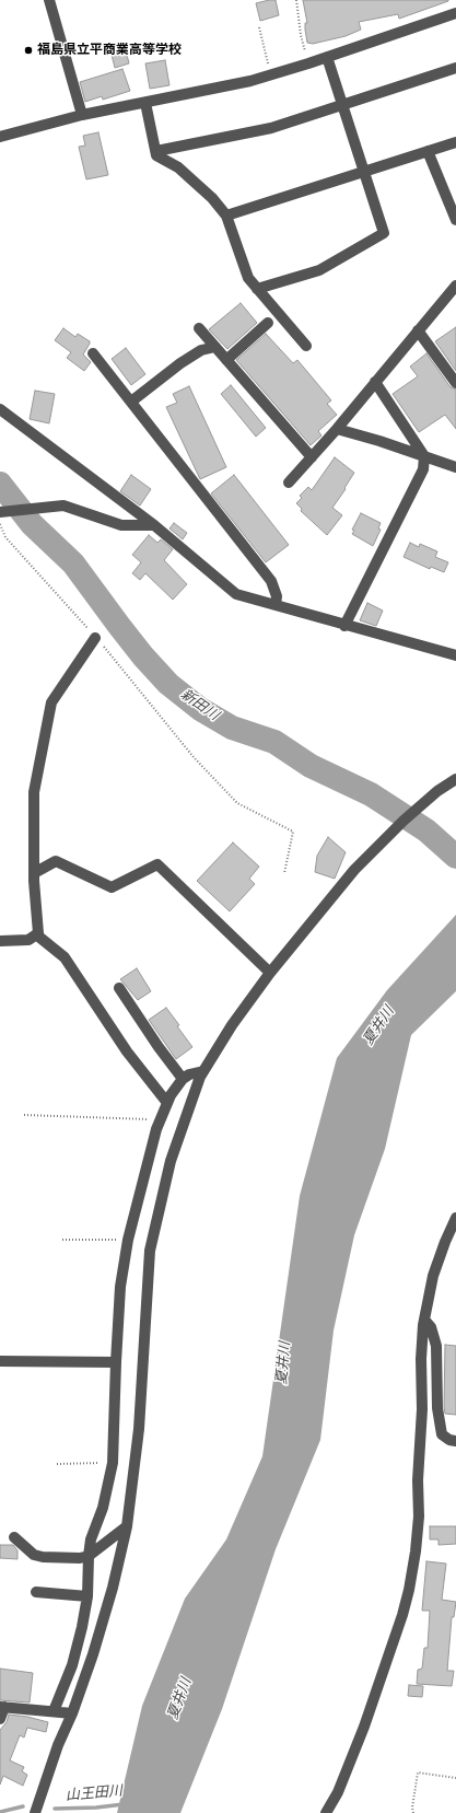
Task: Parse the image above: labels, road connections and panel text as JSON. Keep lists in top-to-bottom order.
{
  "water": ["新田川", "夏井川", "山王田川"],
  "places": ["福島県立平商業高等学校"]
}
